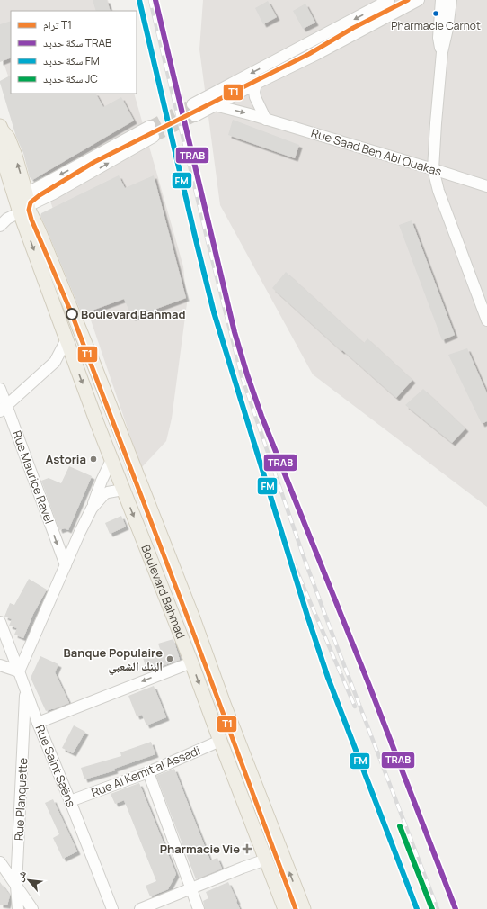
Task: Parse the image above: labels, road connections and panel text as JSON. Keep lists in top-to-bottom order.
{
  "streets": {
    "main road": ["Boulevard Bahmad"],
    "street": [
      "Rue Saad Ben Abi Ouakas",
      "Rue Maurice Ravel",
      "Rue Saint Saëns",
      "Rue Al Kemit al Assadi",
      "Rue Planquette"
    ]
  },
  "crossings": [
    ["Boulevard Bahmad", "Rue Al Kemit al Assadi"],
    ["Rue Saint Saëns", "Rue Al Kemit al Assadi"],
    ["Rue Saint Saëns", "Rue Planquette"]
  ],
  "one_way": ["Rue Maurice Ravel"],
  "places": {
    "other": [
      "Pharmacie Carnot",
      "Boulevard Bahmad",
      "Astoria",
      "Banque Populaire البنك الشعبي"
    ],
    "health": ["Pharmacie Vie"]
  },
  "lines": [
    "tram line T1",
    "rail line TRAB",
    "rail line FM",
    "rail line JC"
  ],
  "legend": [
    "ترام T1",
    "سكة حديد TRAB",
    "سكة حديد FM",
    "سكة حديد JC"
  ],
  "north": "top left"
}
